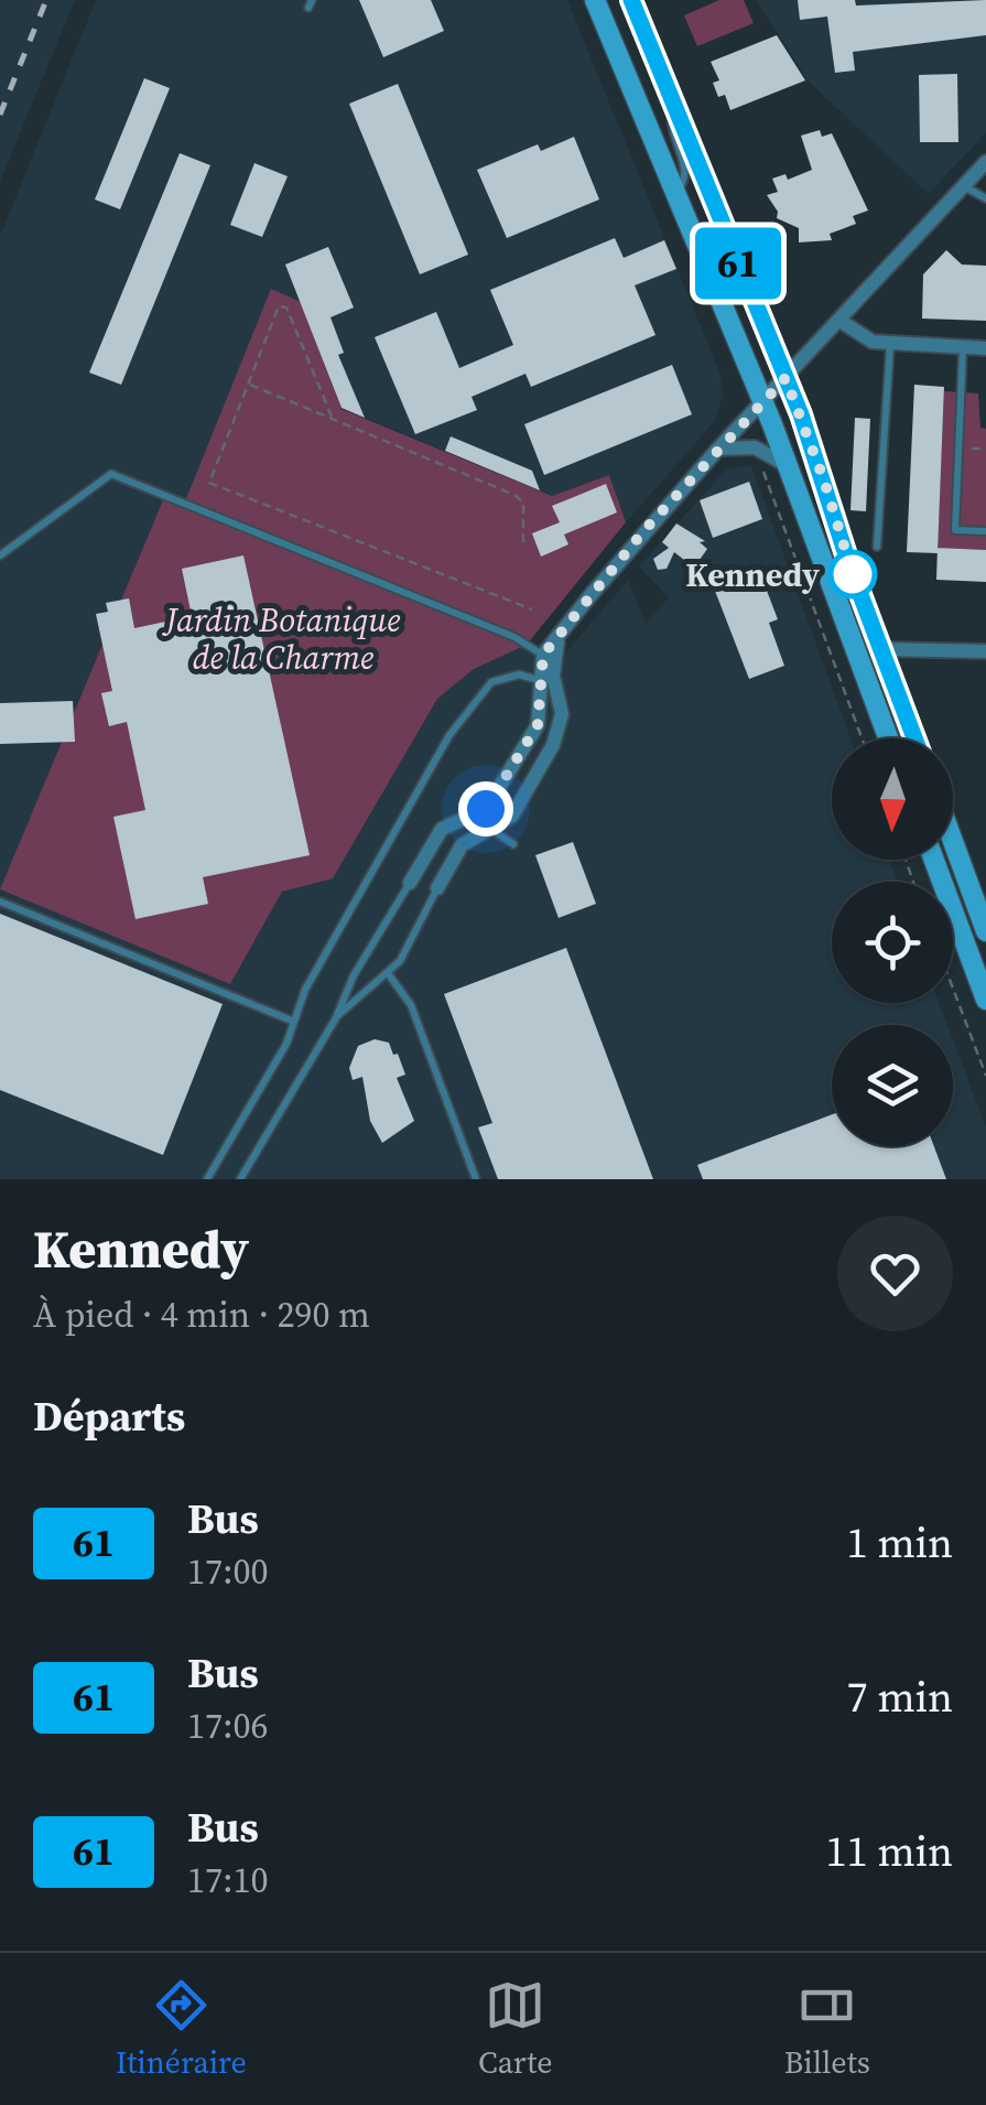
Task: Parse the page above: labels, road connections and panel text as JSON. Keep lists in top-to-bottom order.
{
  "parks": ["Jardin Botanique de la Charme"],
  "places": ["Kennedy"],
  "lines": ["bus line 61"],
  "north": "bottom",
  "page": {
    "on_map": "61",
    "heading": [
      ["Kennedy", "À pied · 4 min · 290 m"],
      "Départs"
    ],
    "list": [
      {
        "mark": "61",
        "name": "Bus",
        "note": "17:00",
        "value": "1 min"
      },
      {
        "mark": "61",
        "name": "Bus",
        "note": "17:06",
        "value": "7 min"
      },
      {
        "mark": "61",
        "name": "Bus",
        "note": "17:10",
        "value": "11 min"
      }
    ],
    "tabs": ["Itinéraire", "Carte", "Billets"]
  }
}
